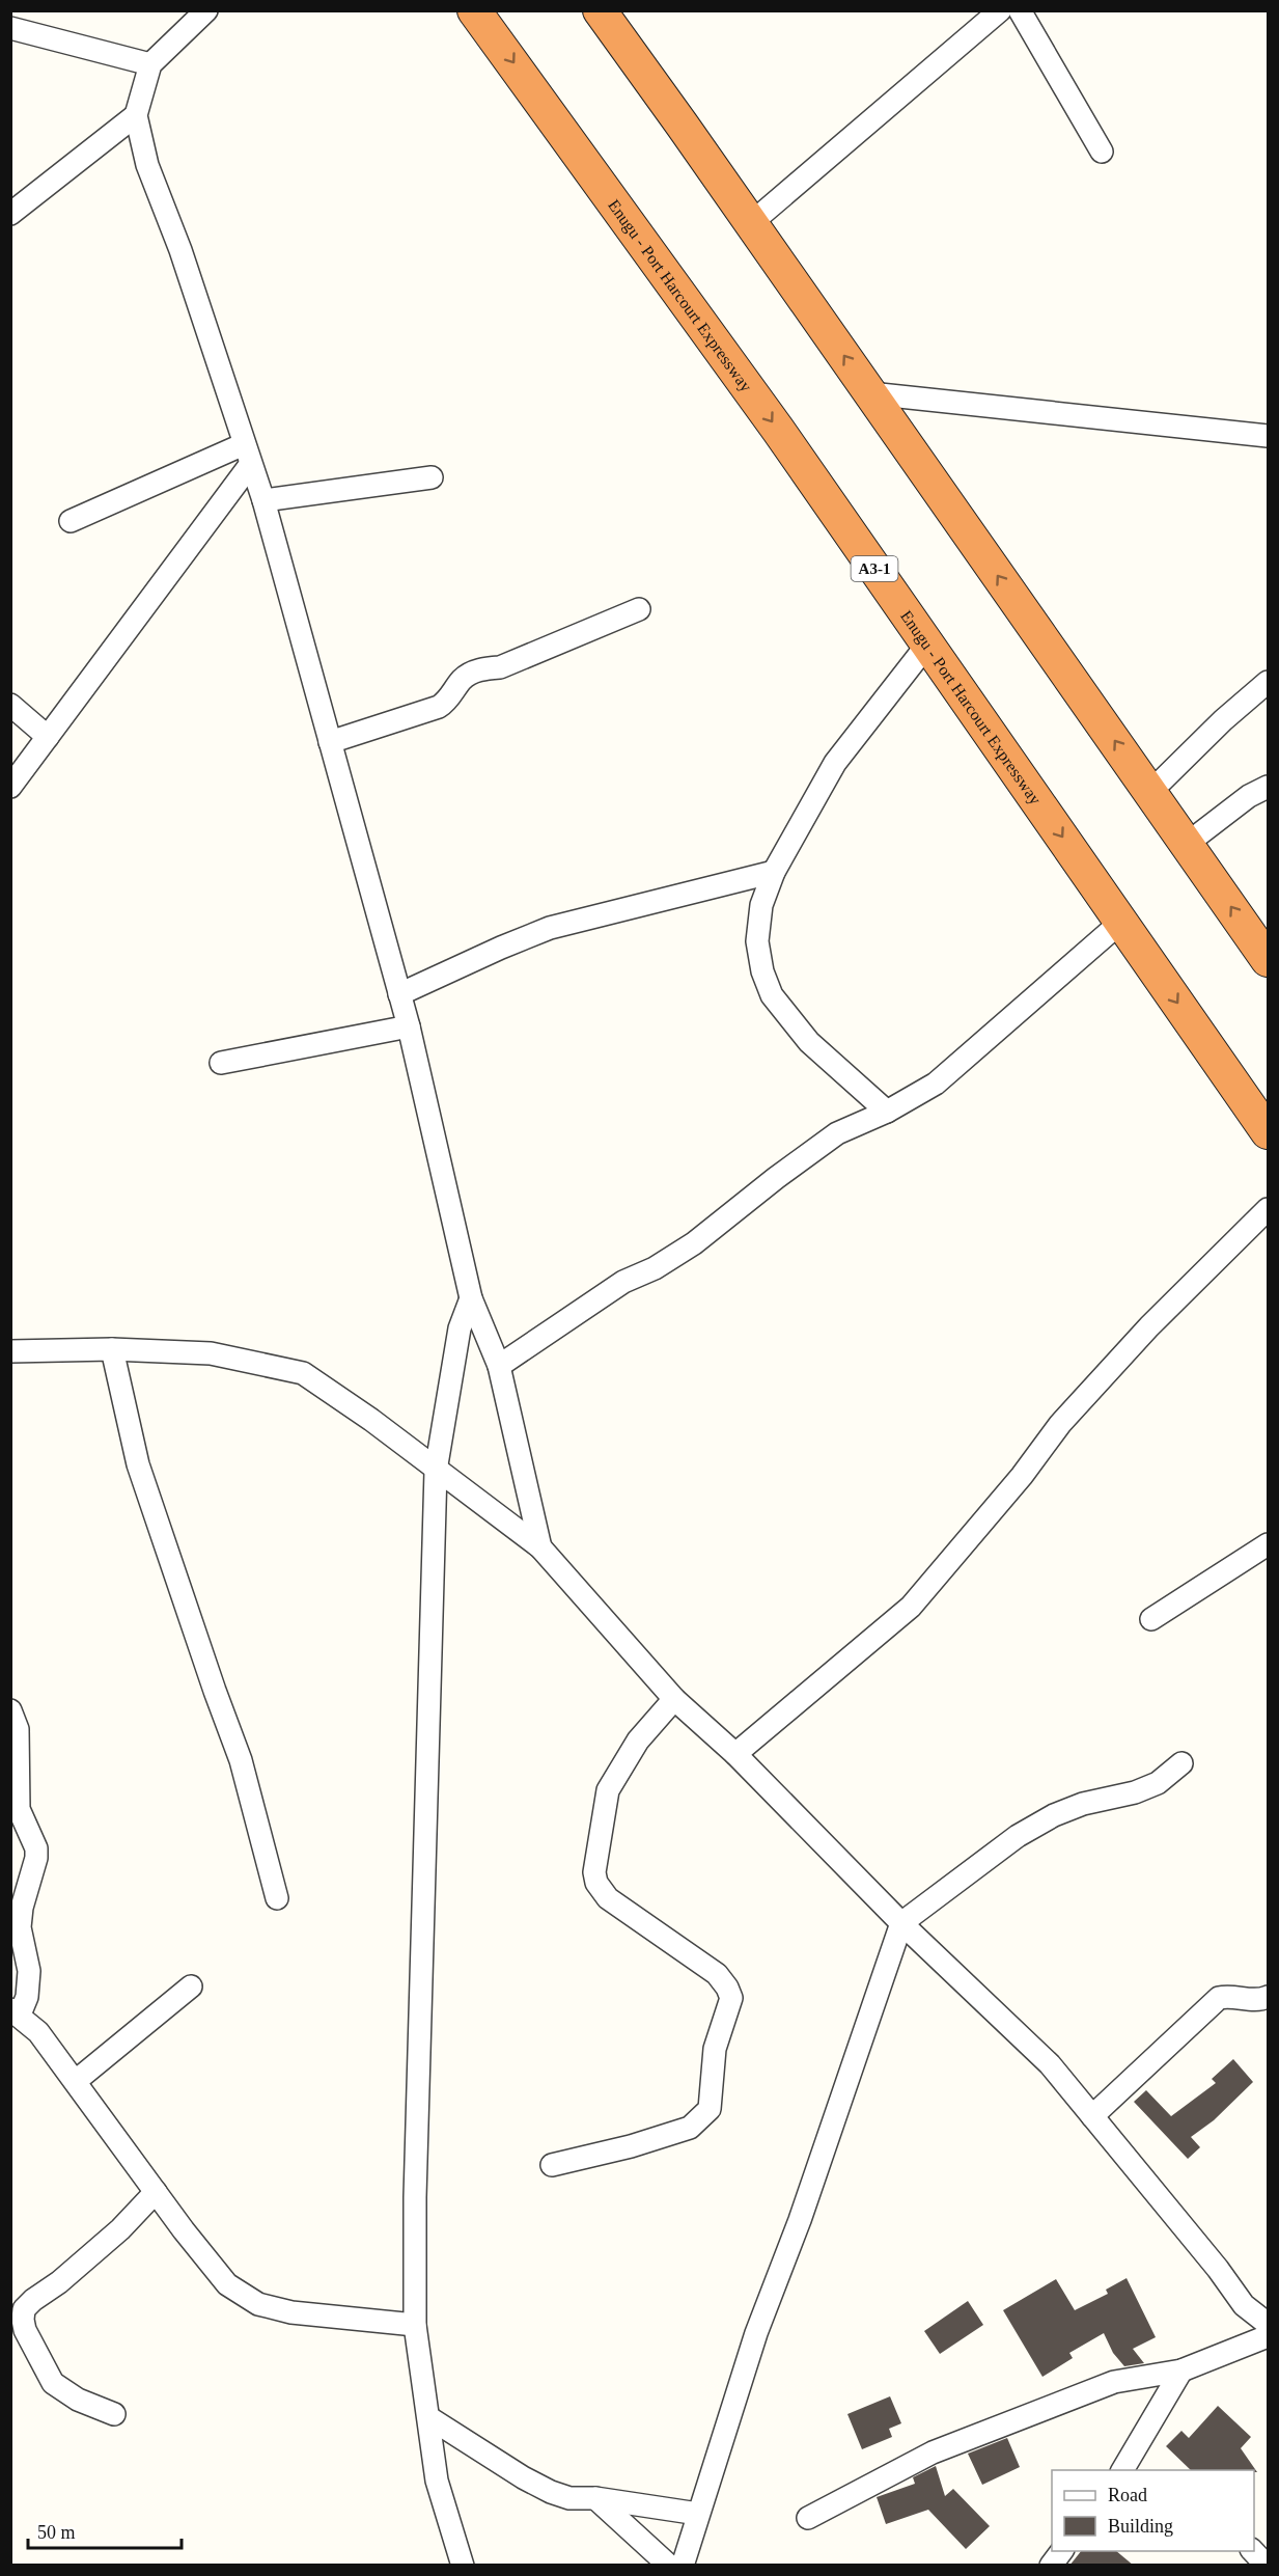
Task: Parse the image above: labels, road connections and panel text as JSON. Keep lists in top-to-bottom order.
{
  "streets": {
    "highway": ["Enugu - Port Harcourt Expressway", "A3-1"]
  },
  "legend": ["Road", "Building"],
  "scale_bar": "50 m"
}
